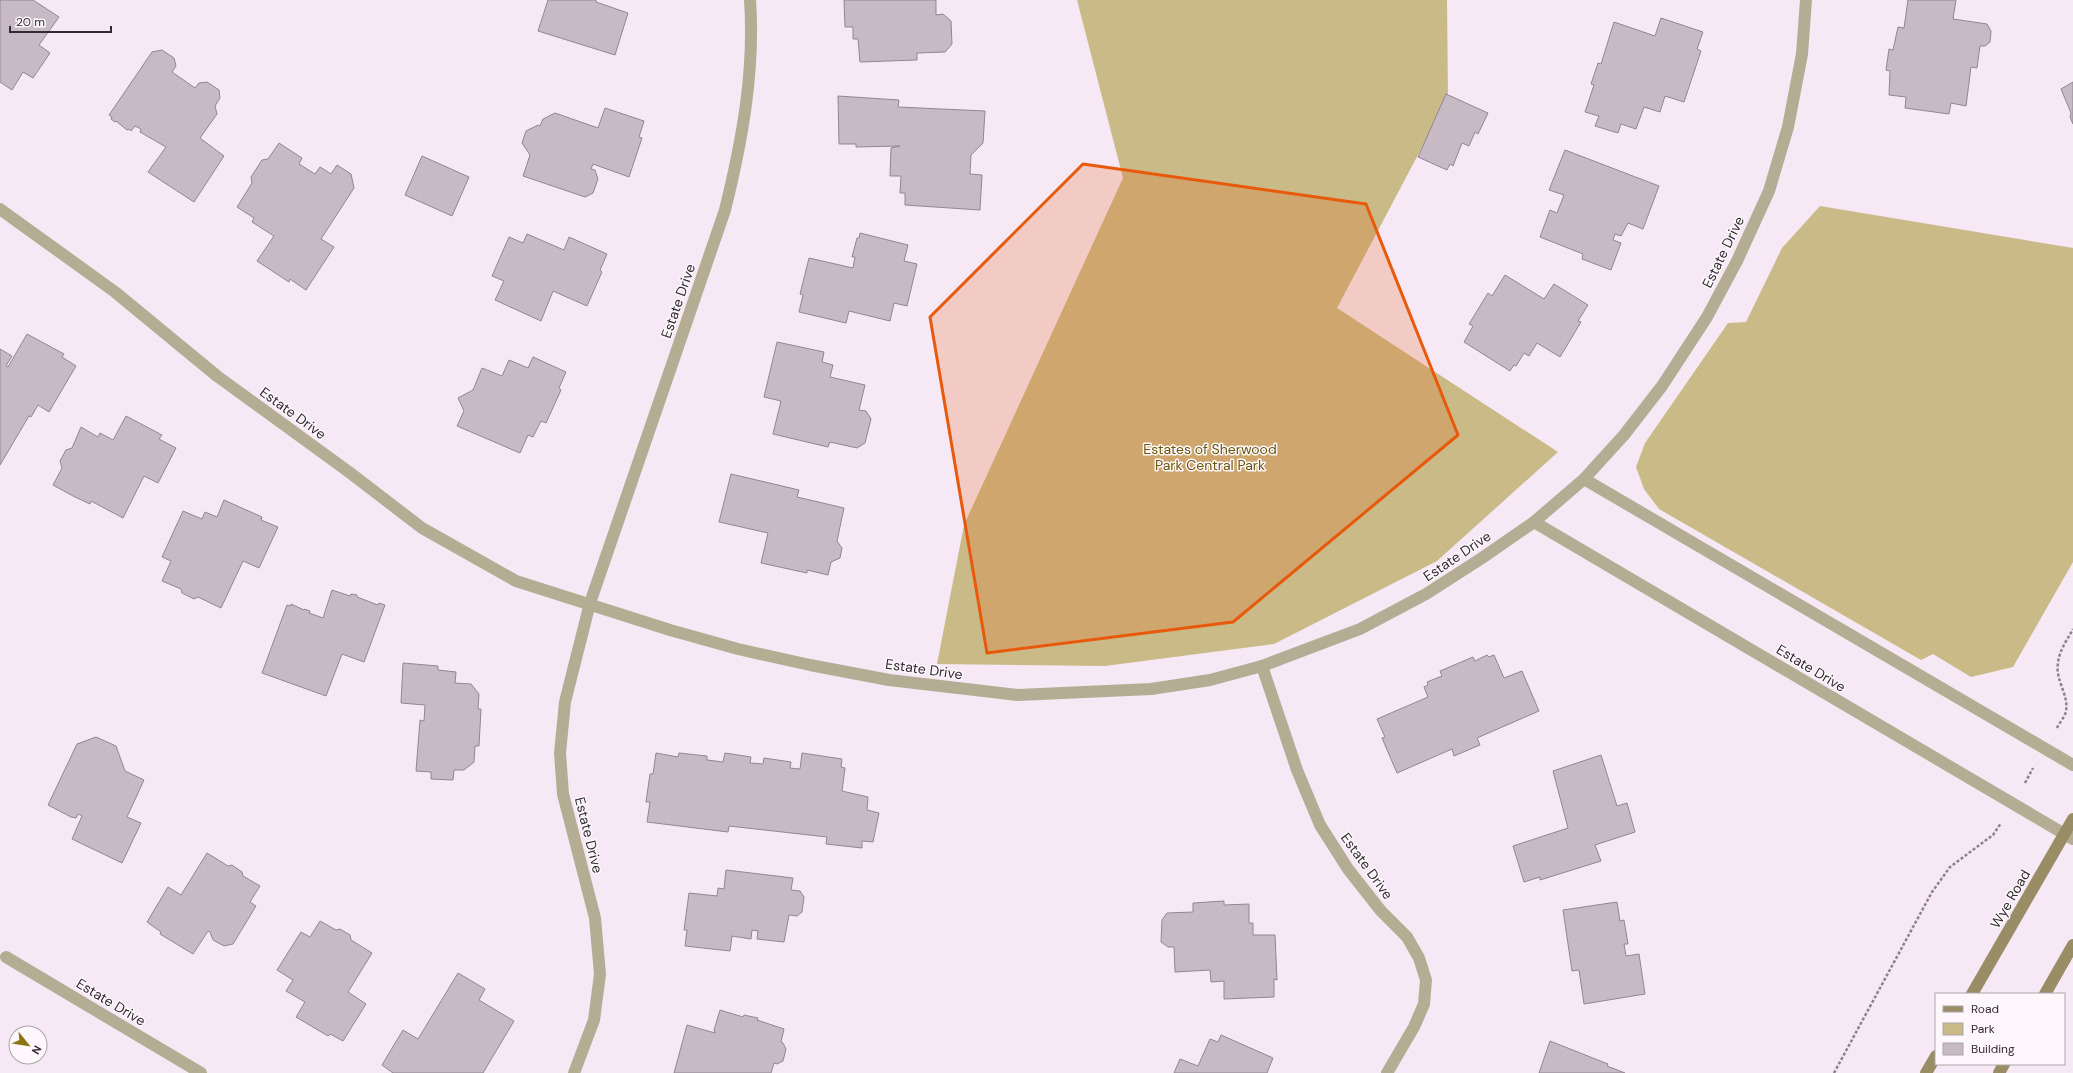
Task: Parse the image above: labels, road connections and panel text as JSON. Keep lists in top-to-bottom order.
{
  "streets": {
    "main road": ["Wye Road"],
    "street": ["Estate Drive"]
  },
  "crossings": [
    ["Estate Drive", "Wye Road"]
  ],
  "parks": ["Estates of Sherwood Park Central Park"],
  "legend": ["Road", "Park", "Building"],
  "scale_bar": "20 m",
  "north": "bottom right"
}
